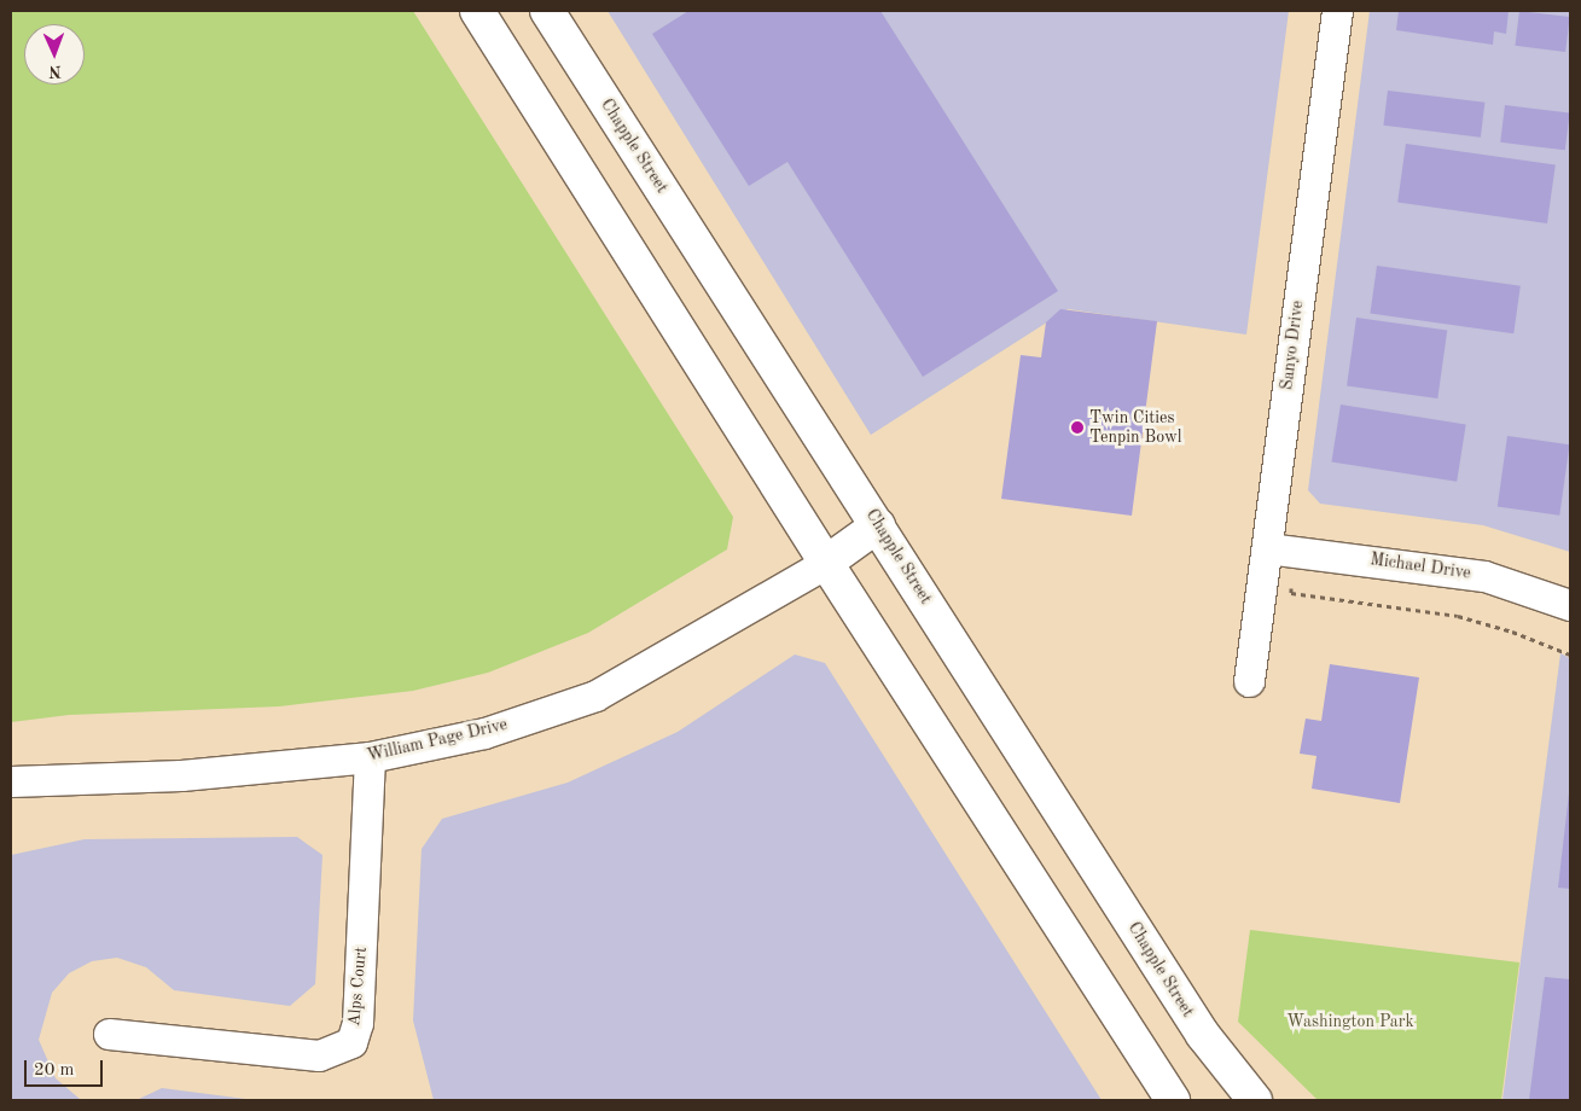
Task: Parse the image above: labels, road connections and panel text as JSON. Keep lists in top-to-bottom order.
{
  "streets": {
    "street": [
      "Chapple Street",
      "Sanyo Drive",
      "Michael Drive",
      "William Page Drive",
      "Alps Court"
    ]
  },
  "crossings": [
    ["Sanyo Drive", "Michael Drive"],
    ["William Page Drive", "Alps Court"]
  ],
  "parks": ["Washington Park"],
  "places": ["Twin Cities Tenpin Bowl"],
  "scale_bar": "20 m",
  "north": "bottom"
}
